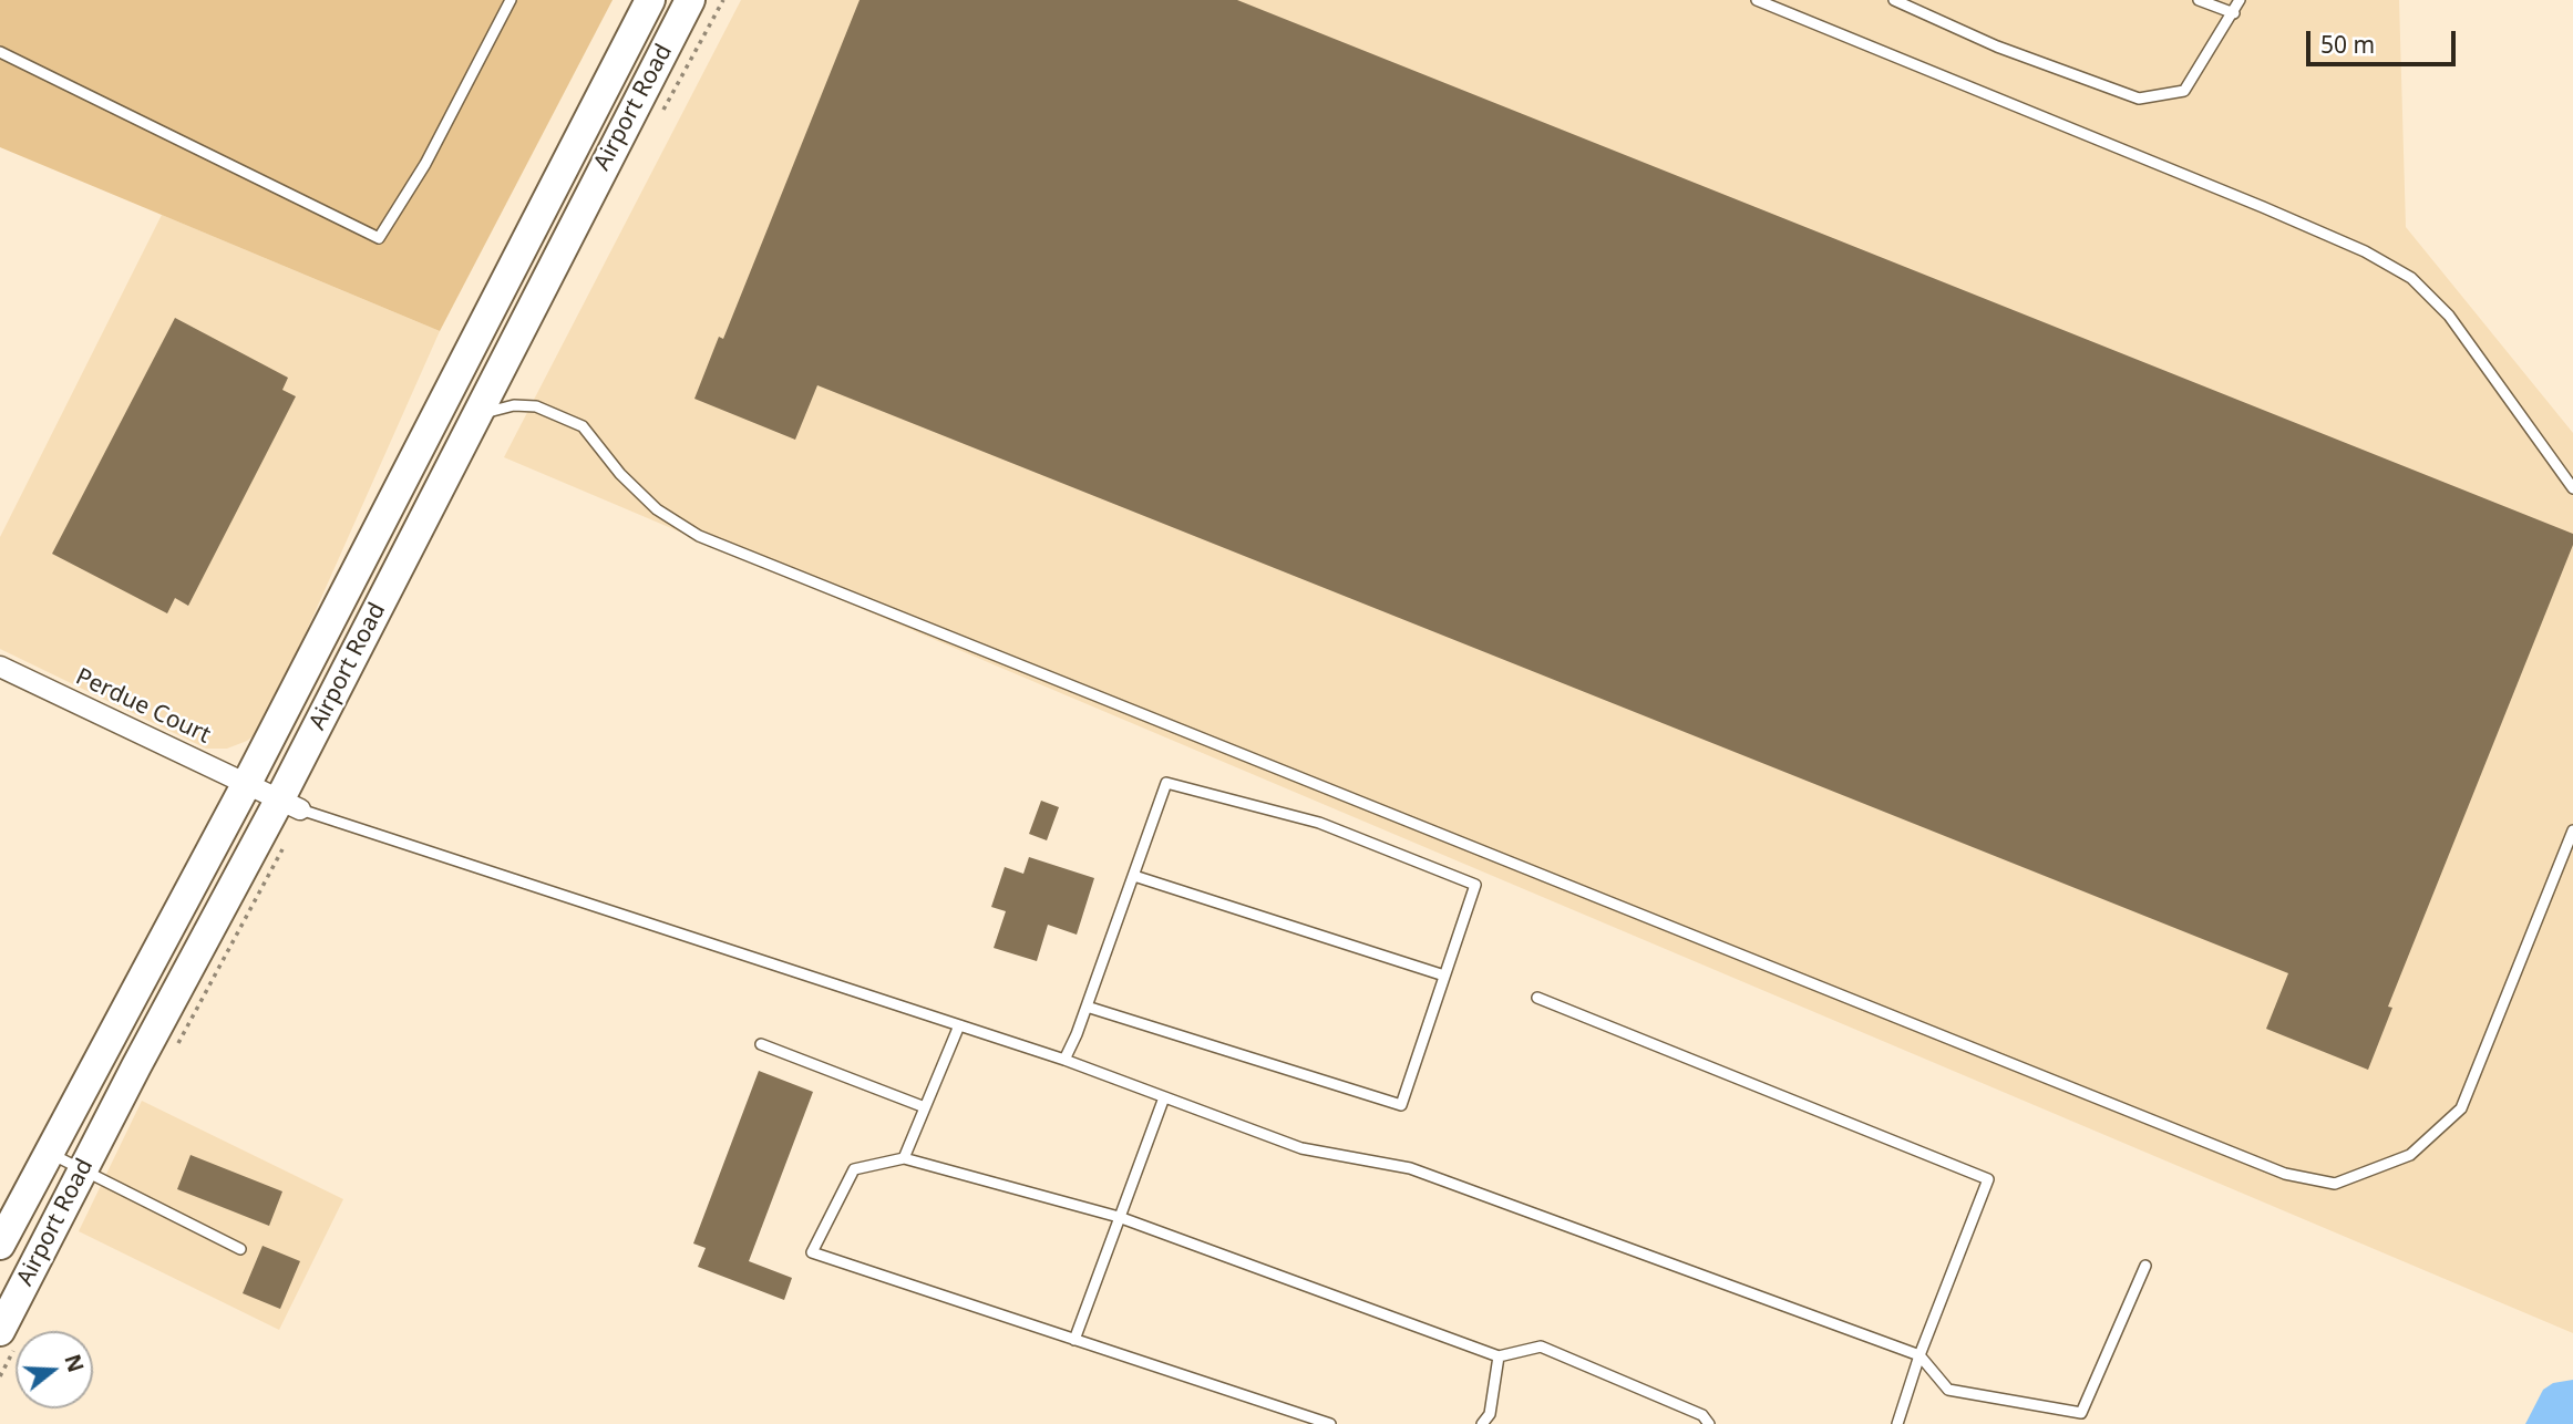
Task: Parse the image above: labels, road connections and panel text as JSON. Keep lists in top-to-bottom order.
{
  "streets": {
    "main road": ["Airport Road"],
    "street": ["Perdue Court"]
  },
  "crossings": [
    ["Airport Road", "Perdue Court"]
  ],
  "scale_bar": "50 m",
  "north": "right"
}
